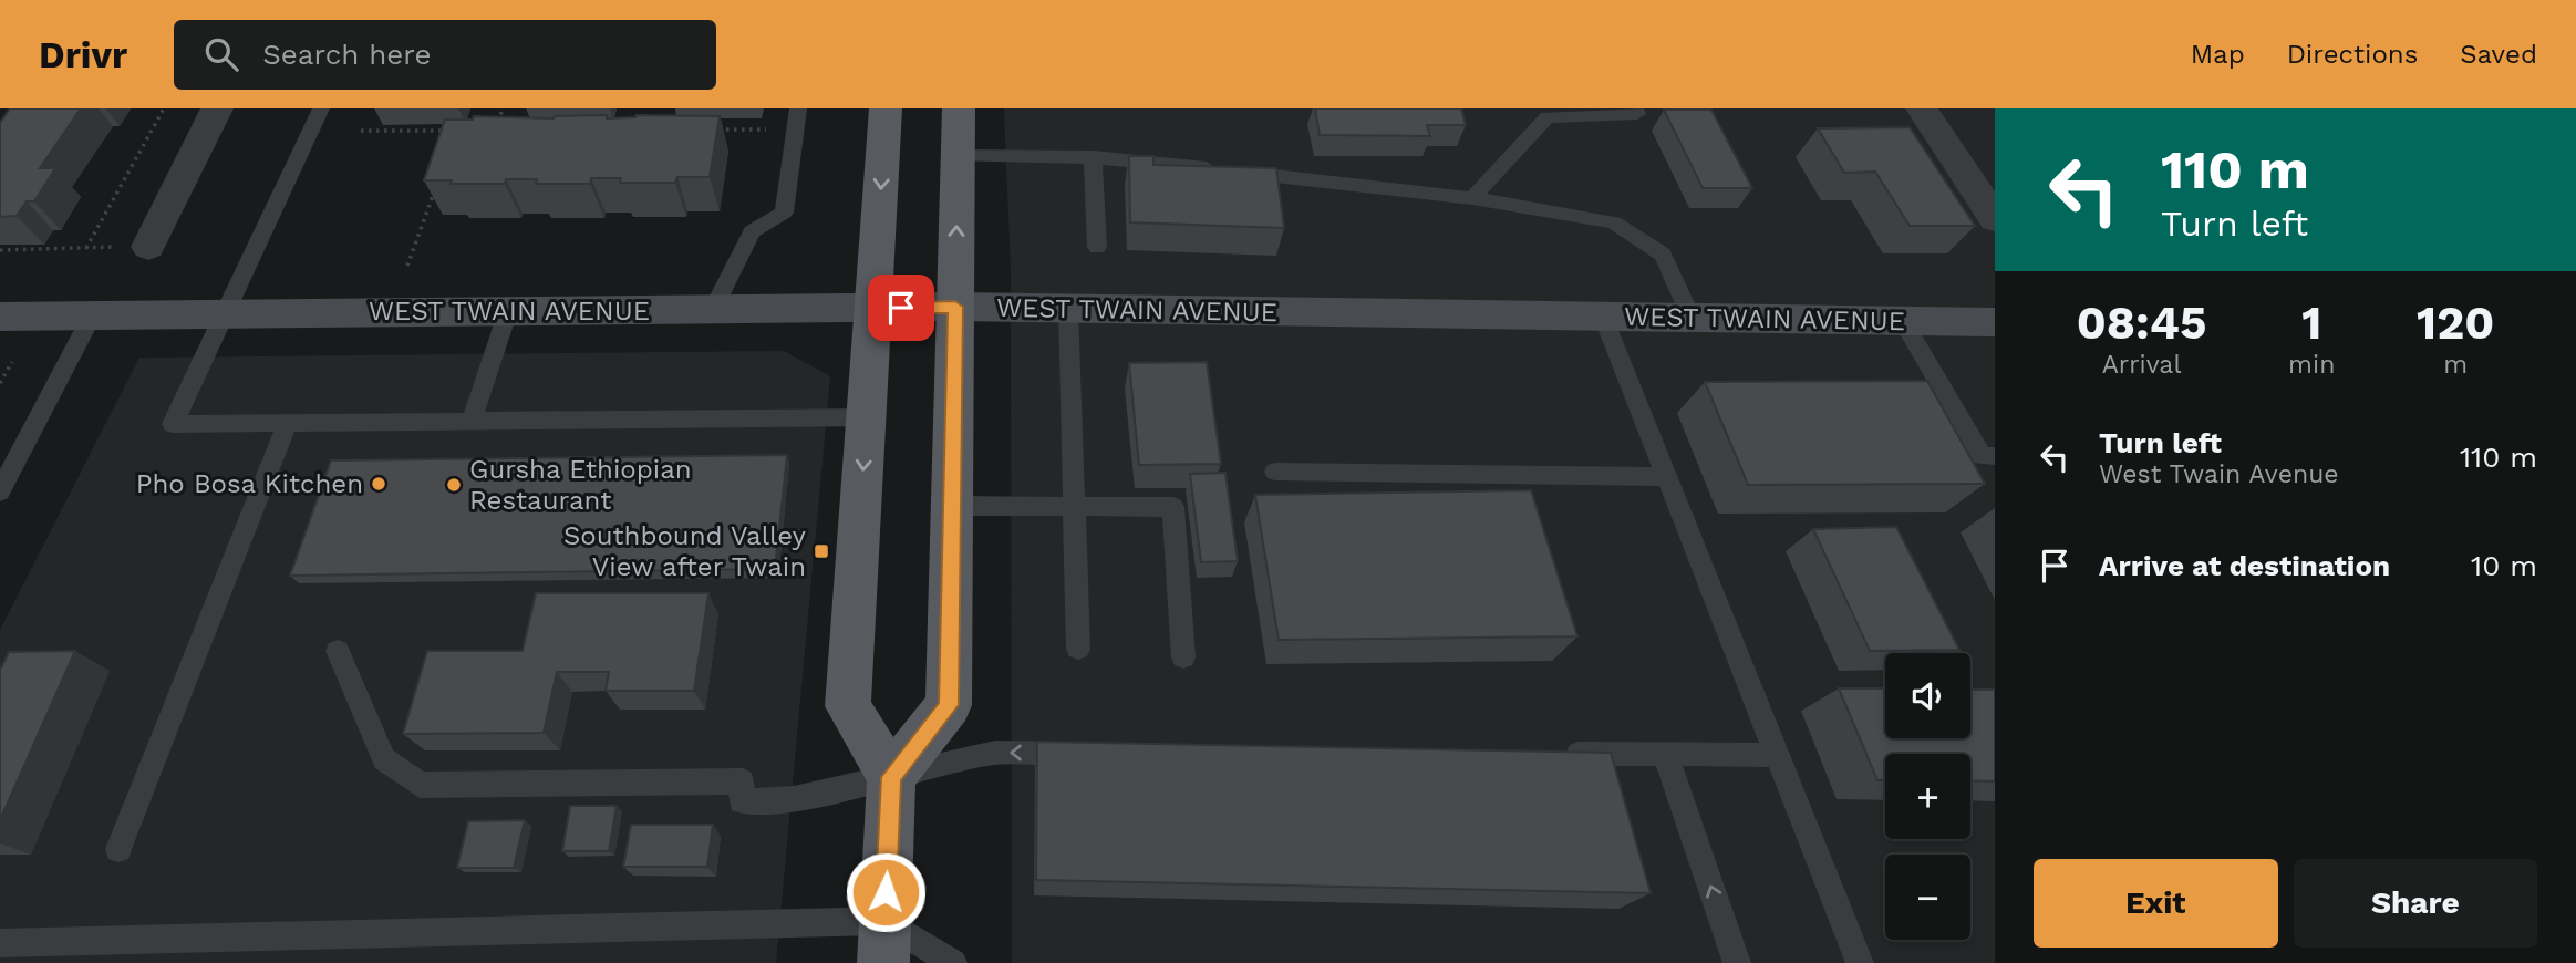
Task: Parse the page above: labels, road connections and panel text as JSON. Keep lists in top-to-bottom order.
{
  "streets": {
    "main road": ["WEST TWAIN AVENUE"]
  },
  "places": {
    "other": ["Pho Bosa Kitchen", "Gursha Ethiopian Restaurant"],
    "transit": ["Southbound Valley View after Twain"]
  },
  "page": {
    "header": "Drivr",
    "search": "Search here",
    "nav": ["Map", "Directions", "Saved"],
    "turn": ["110 m", "Turn left"],
    "eta": [
      "08:45",
      "Arrival",
      "1",
      "min",
      "120",
      "m"
    ],
    "list": [
      {
        "name": "Turn left",
        "note": "West Twain Avenue",
        "value": "110 m"
      },
      {
        "name": "Arrive at destination",
        "value": "10 m"
      }
    ],
    "map_buttons": ["+", "−"],
    "buttons": ["Exit", "Share"]
  }
}
